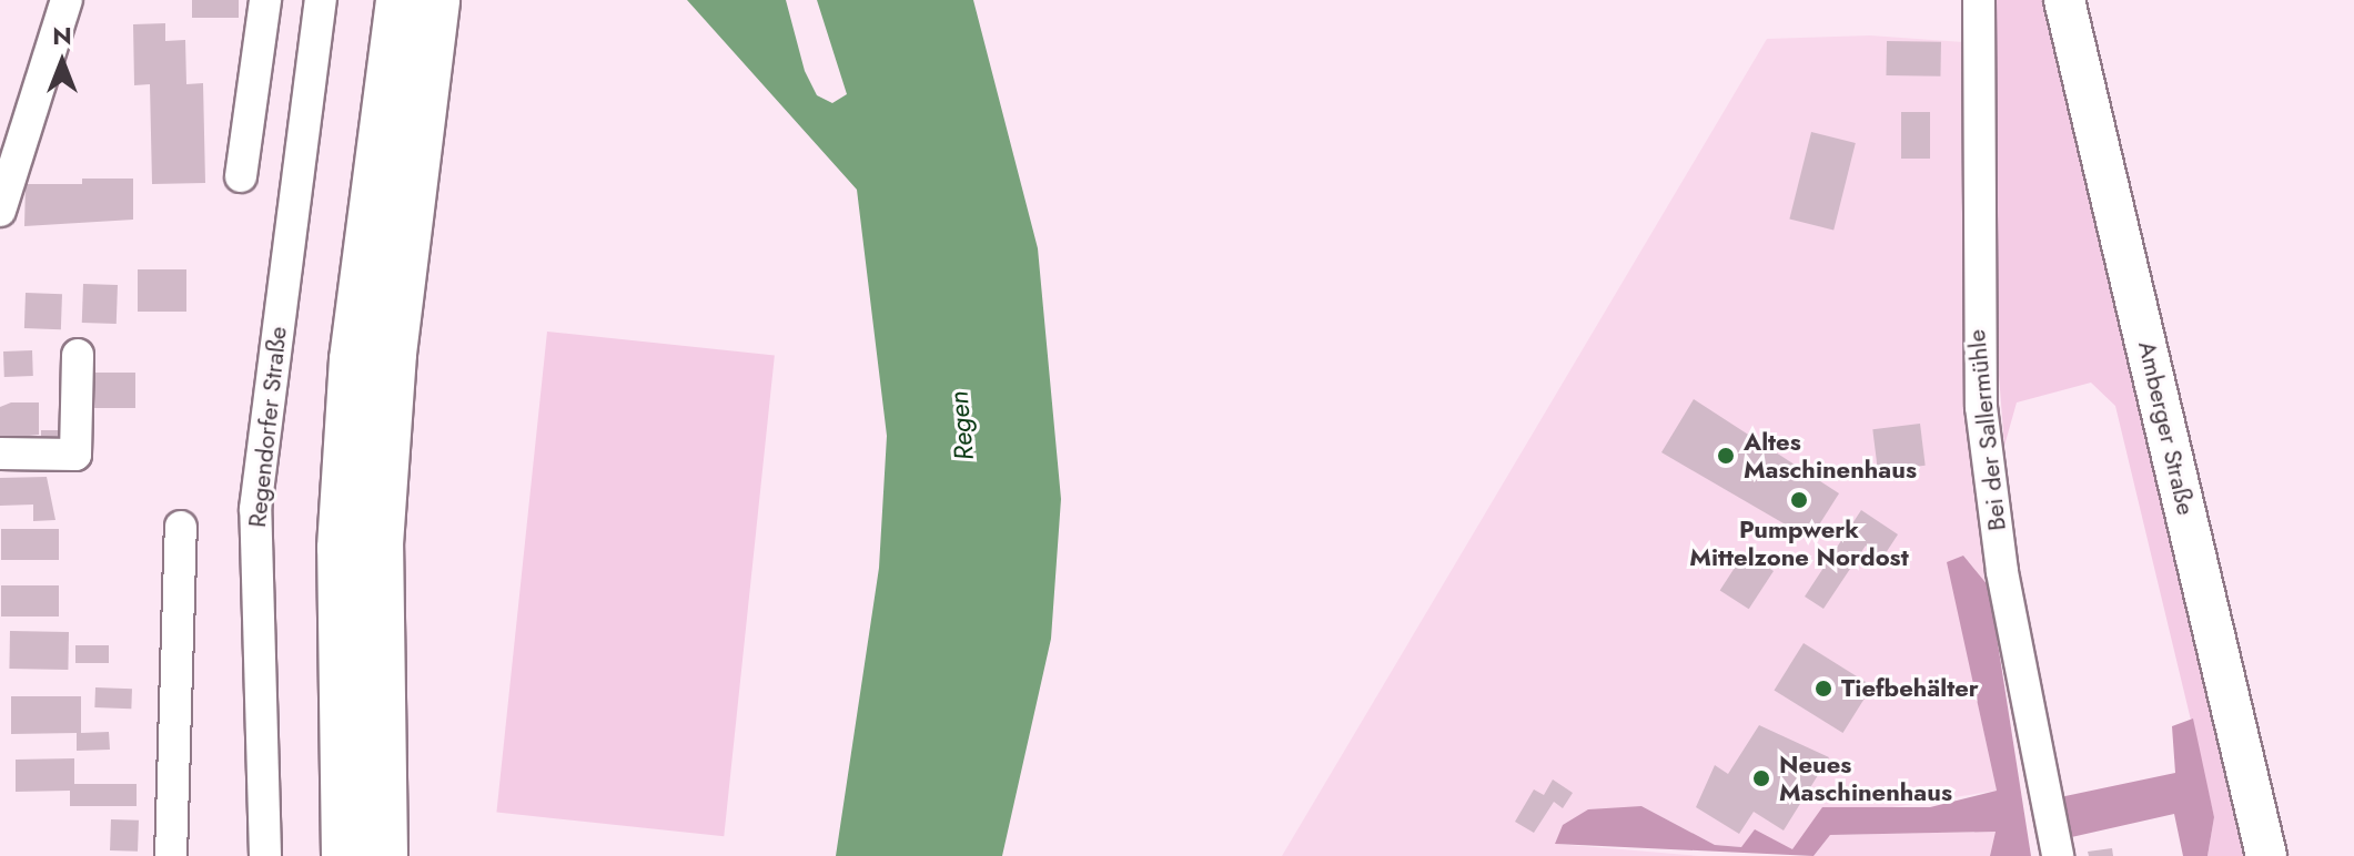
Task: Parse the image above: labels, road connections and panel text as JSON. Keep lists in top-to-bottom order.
{
  "streets": {
    "main road": ["Amberger Straße"],
    "street": ["Regendorfer Straße", "Bei der Sallermühle"]
  },
  "water": ["Regen"],
  "places": [
    "Altes Maschinenhaus",
    "Pumpwerk Mittelzone Nordost",
    "Tiefbehälter",
    "Neues Maschinenhaus"
  ],
  "north": "top"
}
